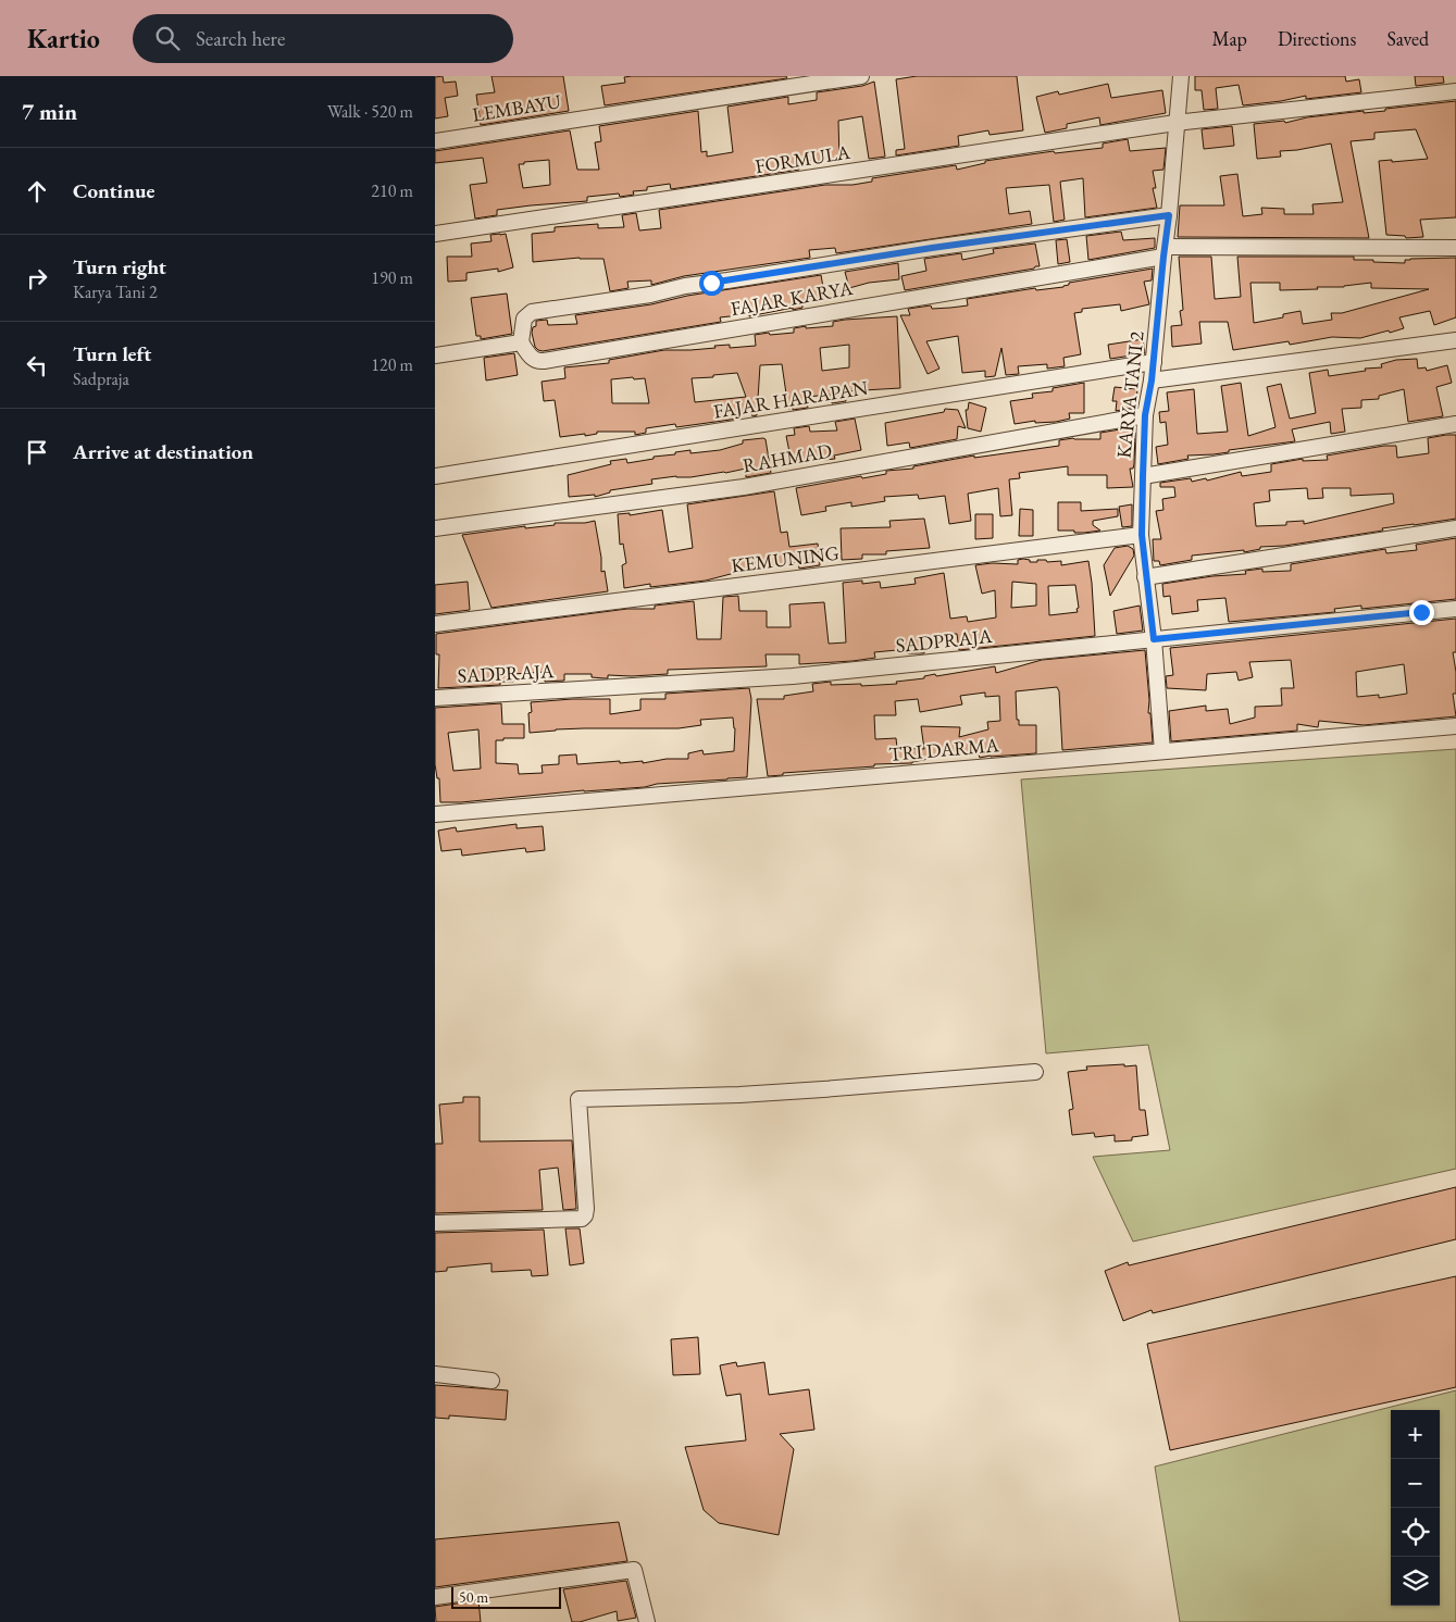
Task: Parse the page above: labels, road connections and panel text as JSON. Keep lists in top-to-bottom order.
{
  "streets": {
    "street": [
      "LEMBAYU",
      "FORMULA",
      "FAJAR KARYA",
      "KARYA TANI 2",
      "FAJAR HARAPAN",
      "RAHMAD",
      "KEMUNING",
      "SADPRAJA",
      "TRI DARMA"
    ]
  },
  "crossings": [
    ["FORMULA", "KARYA TANI 2"],
    ["FAJAR KARYA", "KARYA TANI 2"],
    ["KARYA TANI 2", "FAJAR HARAPAN"],
    ["KARYA TANI 2", "RAHMAD"],
    ["KARYA TANI 2", "KEMUNING"],
    ["KARYA TANI 2", "SADPRAJA"],
    ["KARYA TANI 2", "TRI DARMA"]
  ],
  "scale_bar": "50 m",
  "page": {
    "header": "Kartio",
    "search": "Search here",
    "nav": ["Map", "Directions", "Saved"],
    "heading": ["7 min", "Walk · 520 m"],
    "list": [
      ["Continue", "210 m"],
      ["Turn right", "Karya Tani 2", "190 m"],
      ["Turn left", "Sadpraja", "120 m"],
      "Arrive at destination"
    ],
    "map_buttons": ["+", "−"],
    "scale": "50 m"
  }
}
